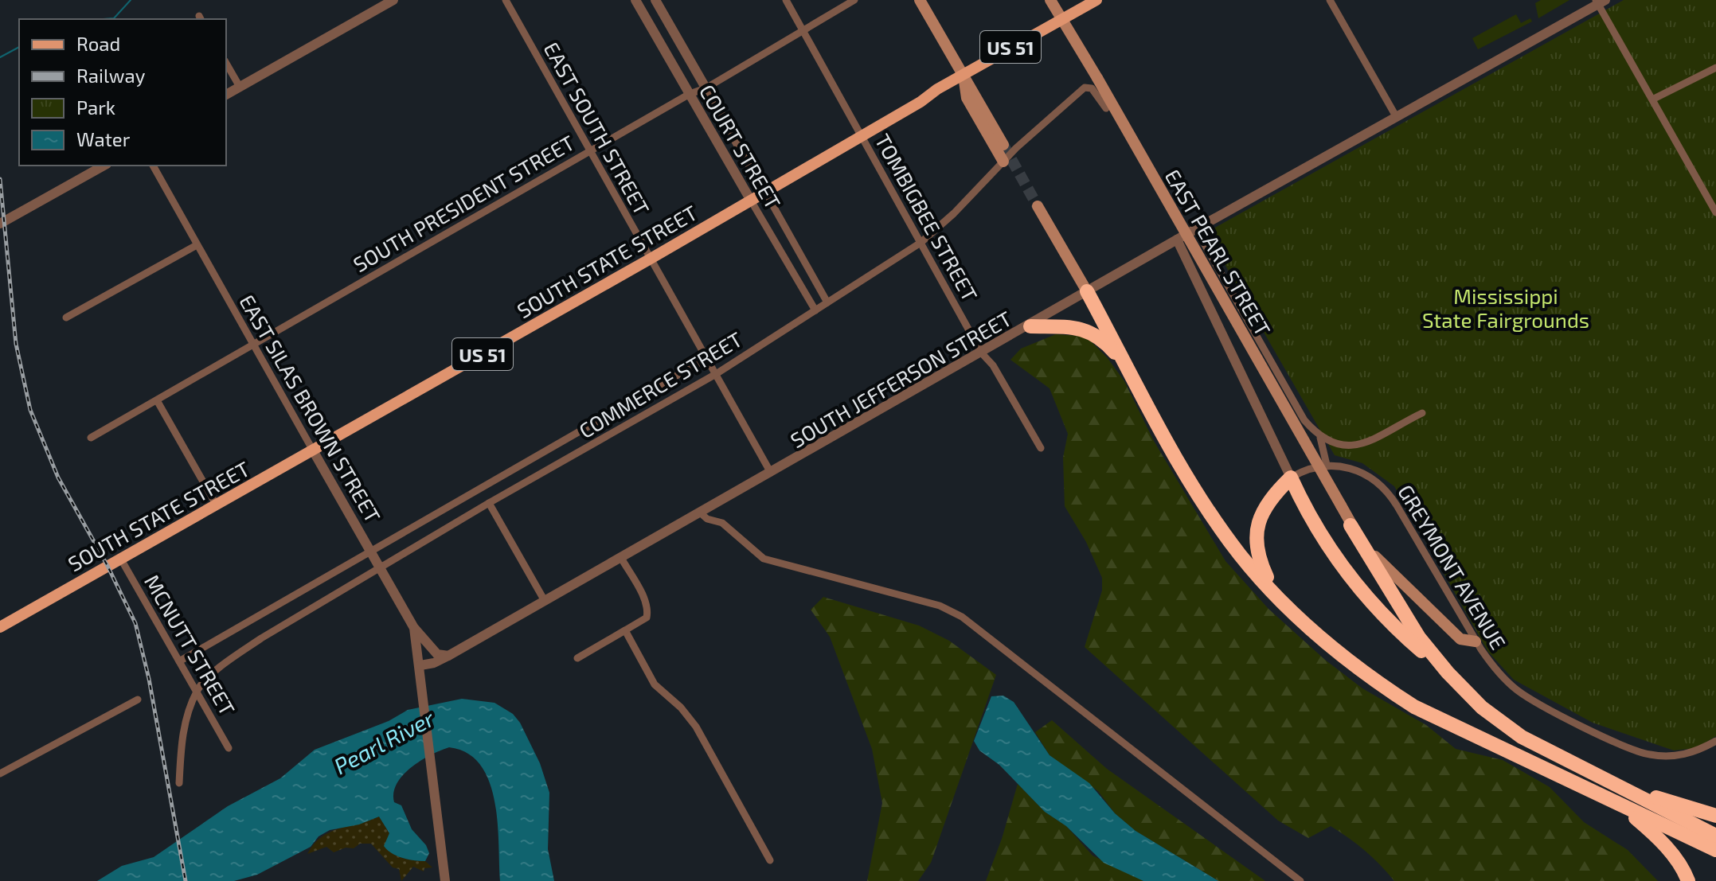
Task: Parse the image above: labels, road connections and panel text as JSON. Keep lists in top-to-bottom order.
{
  "streets": {
    "main road": ["US 51", "EAST PEARL STREET", "SOUTH STATE STREET"],
    "street": [
      "EAST SOUTH STREET",
      "COURT STREET",
      "SOUTH PRESIDENT STREET",
      "TOMBIGBEE STREET",
      "SOUTH JEFFERSON STREET",
      "COMMERCE STREET",
      "EAST SILAS BROWN STREET",
      "GREYMONT AVENUE",
      "MCNUTT STREET"
    ]
  },
  "crossings": [
    ["EAST SOUTH STREET", "SOUTH PRESIDENT STREET"],
    ["EAST SOUTH STREET", "SOUTH STATE STREET"],
    ["EAST SOUTH STREET", "SOUTH JEFFERSON STREET"],
    ["EAST SOUTH STREET", "COMMERCE STREET"],
    ["COURT STREET", "SOUTH PRESIDENT STREET"],
    ["COURT STREET", "SOUTH STATE STREET"],
    ["COURT STREET", "COMMERCE STREET"],
    ["SOUTH PRESIDENT STREET", "TOMBIGBEE STREET"],
    ["SOUTH PRESIDENT STREET", "EAST SILAS BROWN STREET"],
    ["TOMBIGBEE STREET", "SOUTH STATE STREET"],
    ["TOMBIGBEE STREET", "SOUTH JEFFERSON STREET"],
    ["TOMBIGBEE STREET", "COMMERCE STREET"],
    ["EAST PEARL STREET", "SOUTH STATE STREET"],
    ["EAST PEARL STREET", "GREYMONT AVENUE"],
    ["SOUTH STATE STREET", "EAST SILAS BROWN STREET"],
    ["SOUTH STATE STREET", "MCNUTT STREET"],
    ["SOUTH JEFFERSON STREET", "EAST SILAS BROWN STREET"],
    ["COMMERCE STREET", "EAST SILAS BROWN STREET"],
    ["COMMERCE STREET", "MCNUTT STREET"]
  ],
  "water": ["Pearl River"],
  "parks": ["Mississippi State Fairgrounds"],
  "legend": [
    "Road",
    "Railway",
    "Park",
    "Water"
  ]
}
